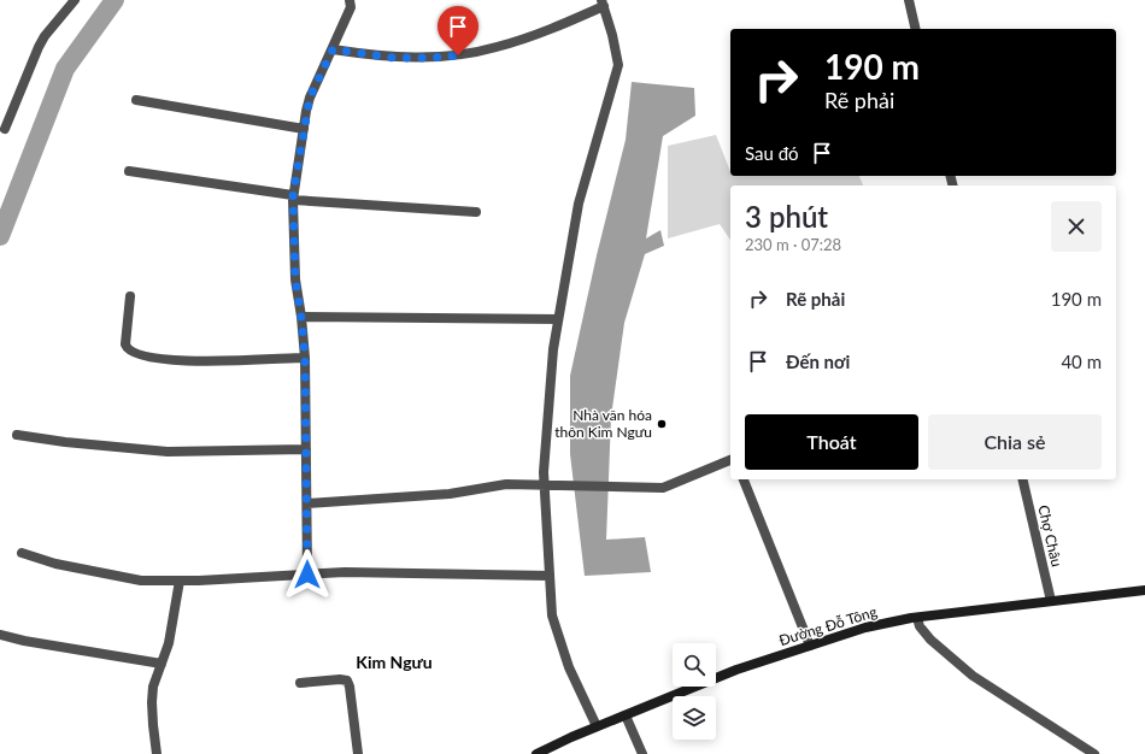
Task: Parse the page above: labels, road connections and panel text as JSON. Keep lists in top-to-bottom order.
{
  "streets": {
    "main road": ["Đường Đỗ Tông"],
    "street": ["Chợ Châu"]
  },
  "crossings": [
    ["Chợ Châu", "Đường Đỗ Tông"]
  ],
  "districts": ["Kim Ngưu"],
  "places": ["Nhà văn hóa thôn Kim Ngưu"],
  "page": {
    "turn": ["190 m", "Rẽ phải"],
    "then": "Sau đó",
    "heading": ["3 phút", "230 m · 07:28"],
    "list": [
      {
        "name": "Rẽ phải",
        "value": "190 m"
      },
      {
        "name": "Đến nơi",
        "value": "40 m"
      }
    ],
    "buttons": ["Thoát", "Chia sẻ"]
  }
}
